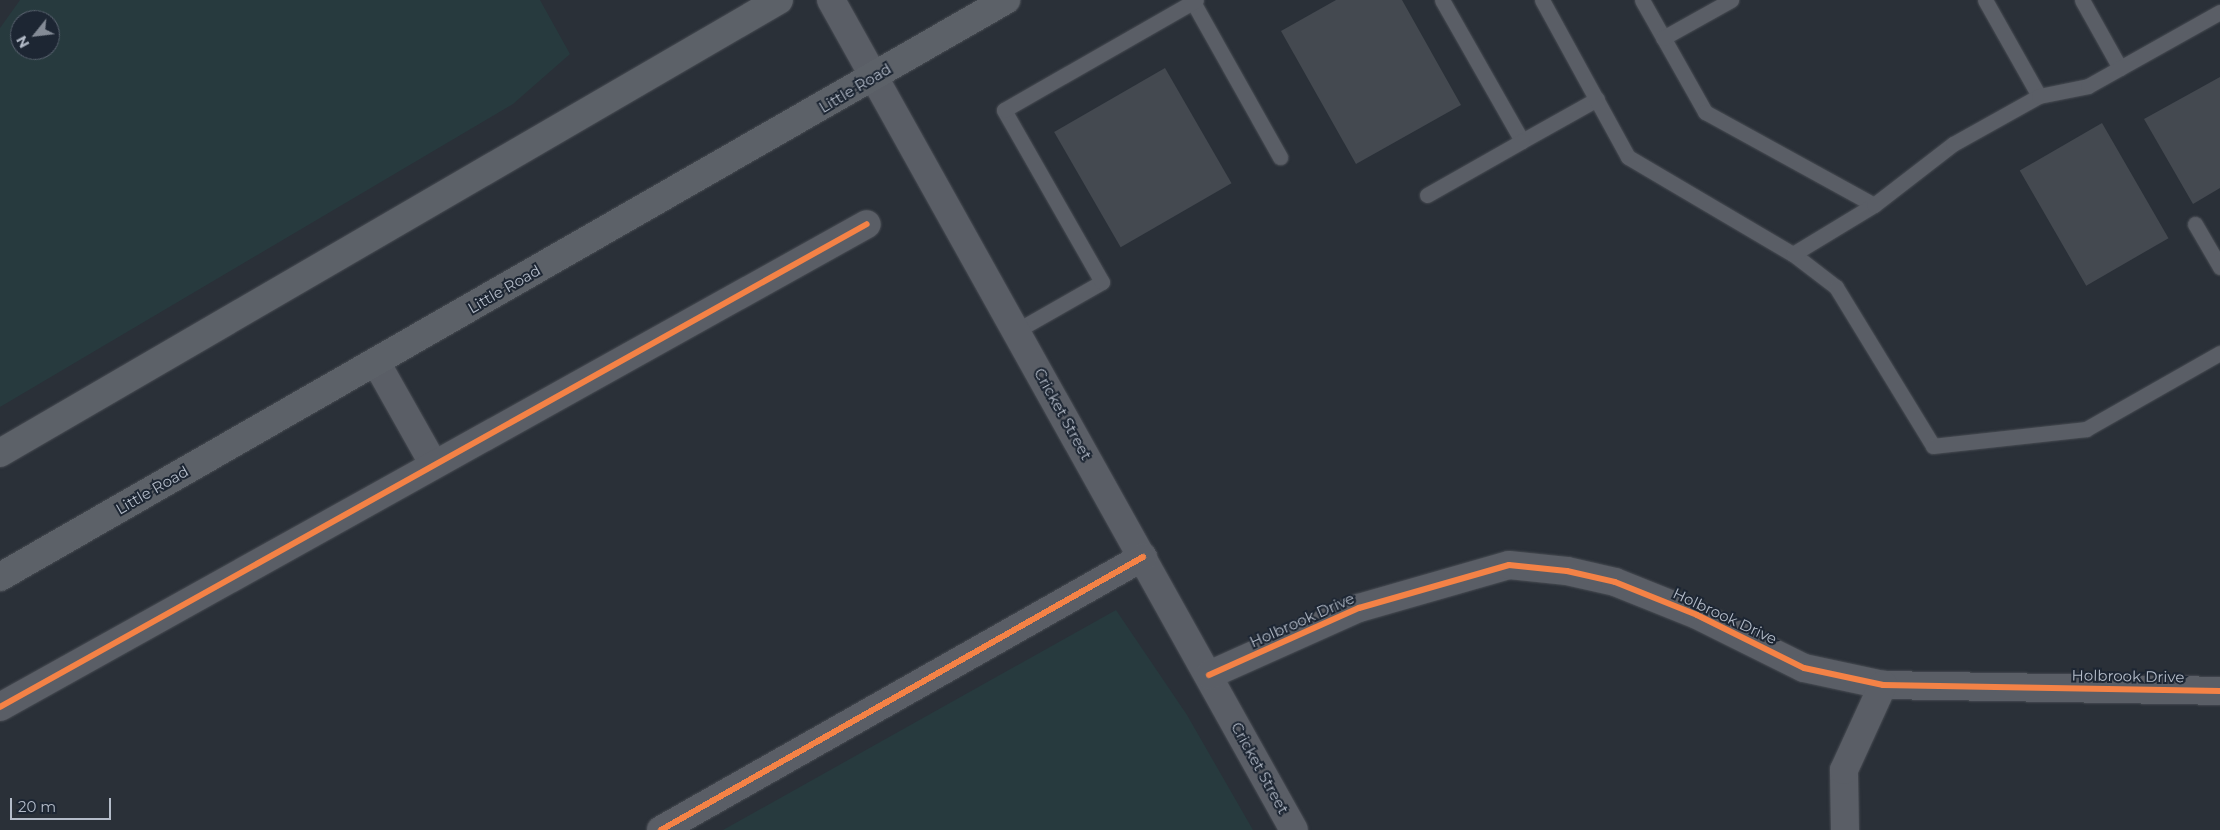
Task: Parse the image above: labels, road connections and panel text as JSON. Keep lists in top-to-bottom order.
{
  "streets": {
    "main road": ["Little Road"],
    "street": ["Cricket Street", "Holbrook Drive"]
  },
  "crossings": [
    ["Little Road", "Cricket Street"],
    ["Cricket Street", "Holbrook Drive"]
  ],
  "scale_bar": "20 m",
  "north": "bottom left"
}
